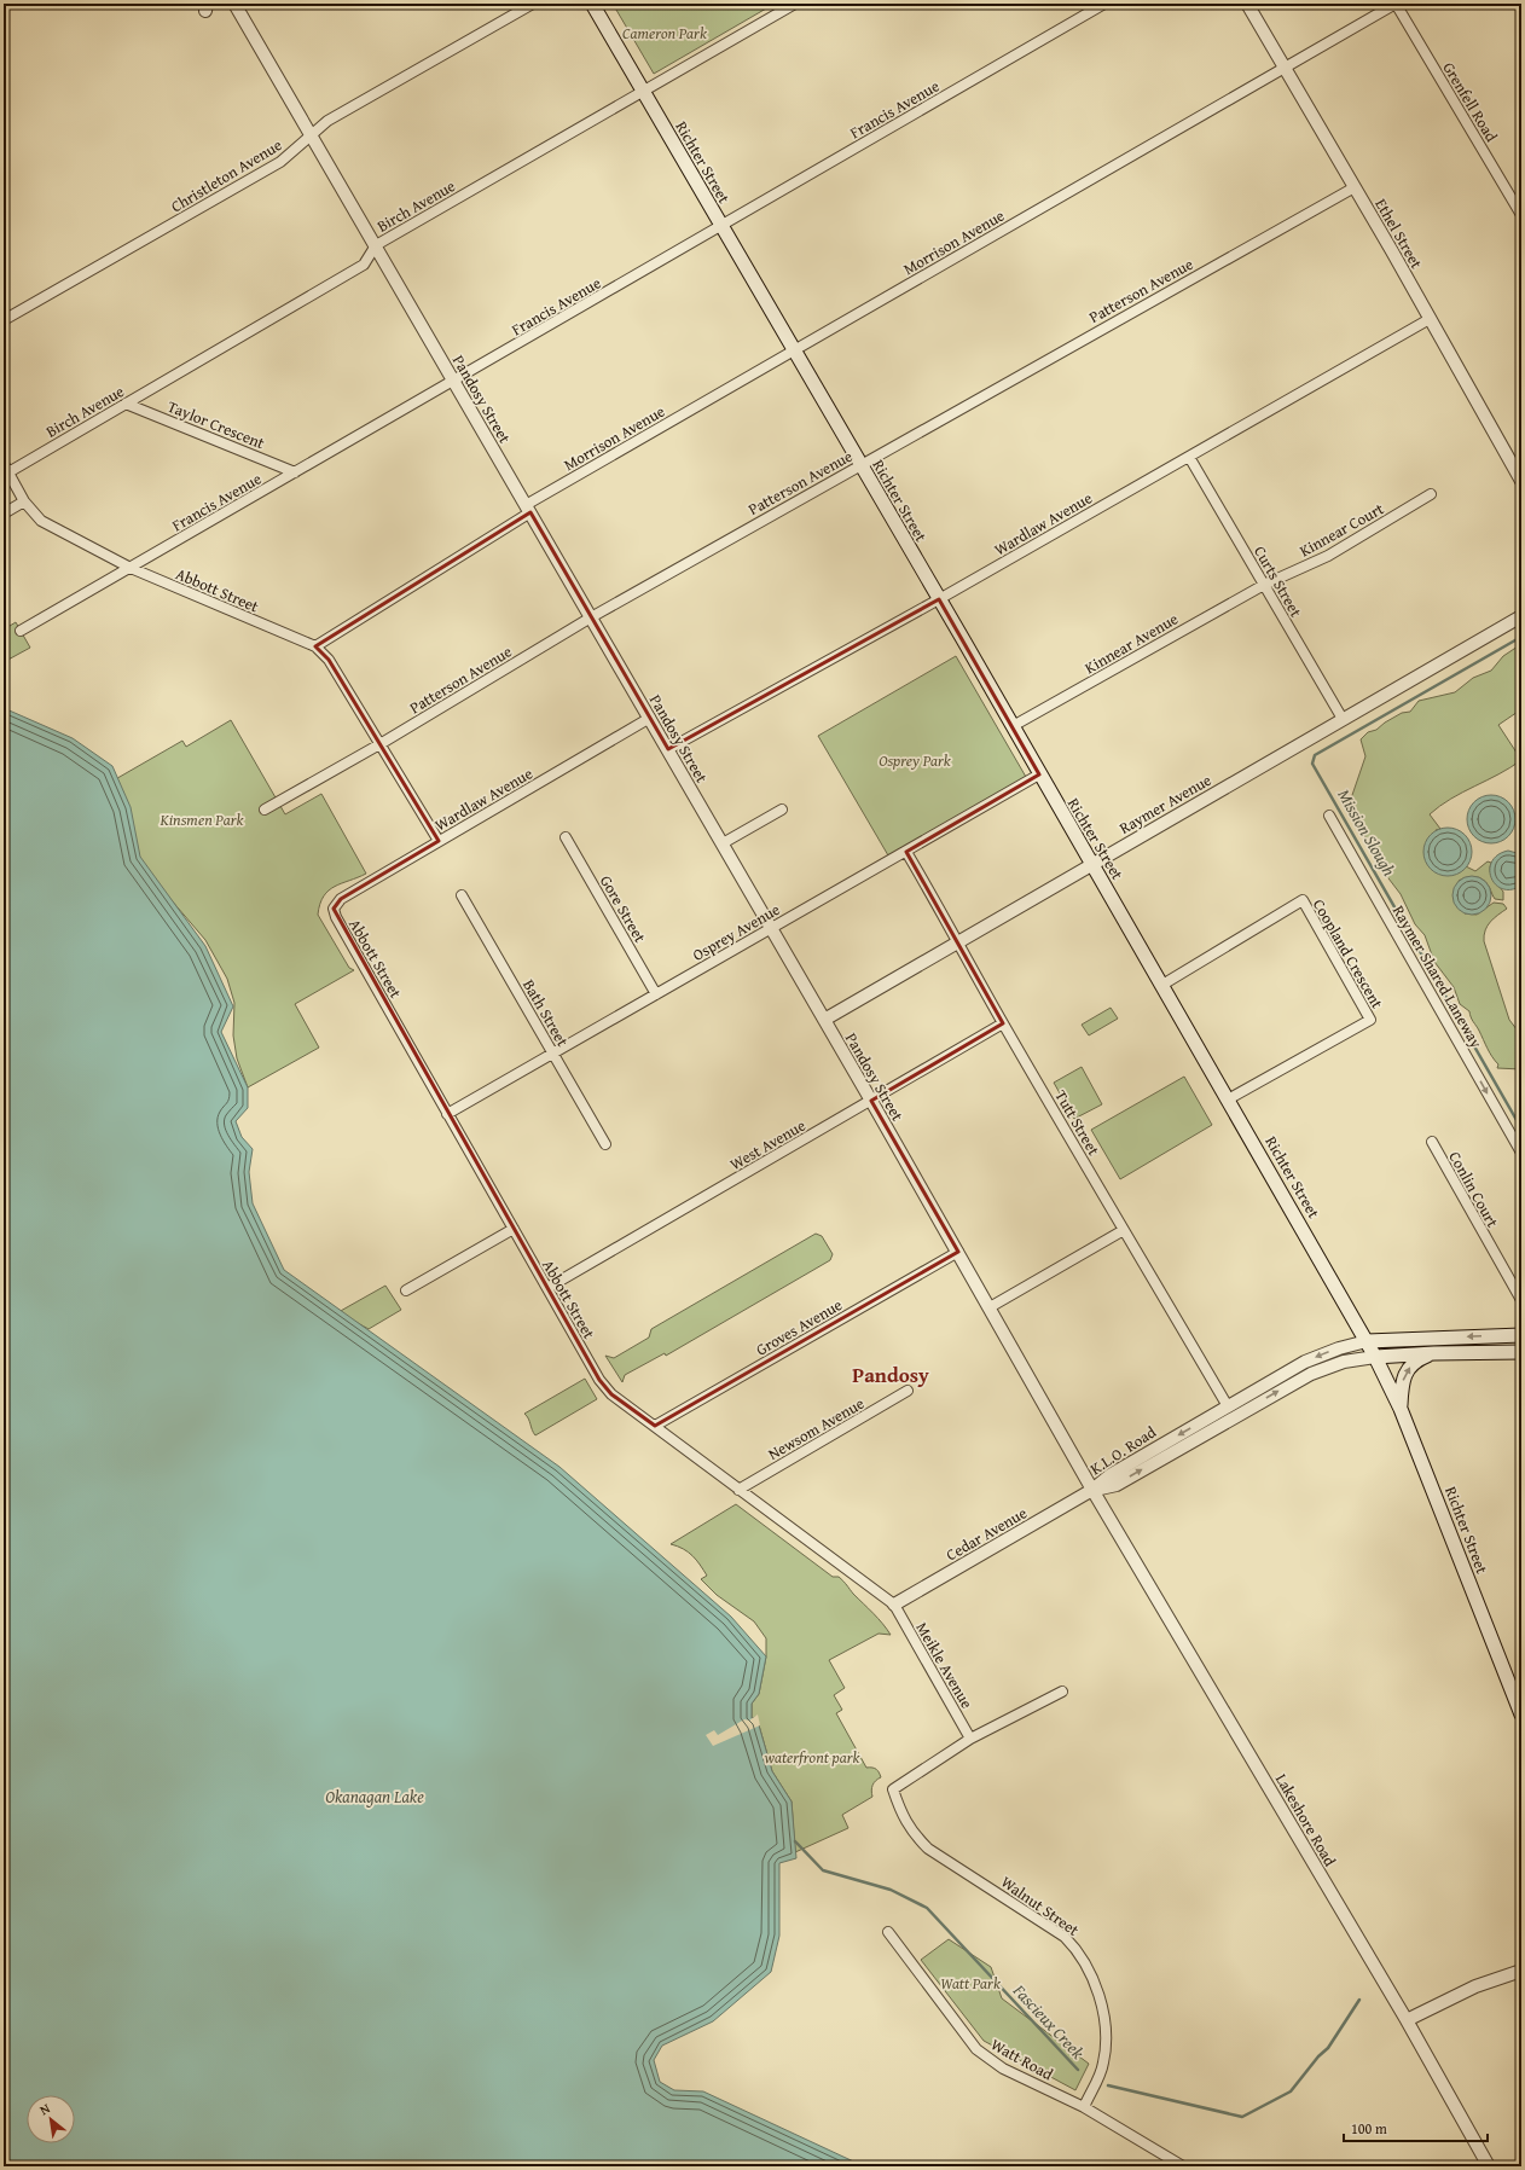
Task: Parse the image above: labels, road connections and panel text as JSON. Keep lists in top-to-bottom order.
{
  "streets": {
    "main road": ["Richter Street", "K.L.O. Road"],
    "street": [
      "Grenfell Road",
      "Francis Avenue",
      "Christleton Avenue",
      "Birch Avenue",
      "Ethel Street",
      "Morrison Avenue",
      "Patterson Avenue",
      "Pandosy Street",
      "Taylor Crescent",
      "Wardlaw Avenue",
      "Kinnear Court",
      "Curts Street",
      "Abbott Street",
      "Kinnear Avenue",
      "Raymer Avenue",
      "Gore Street",
      "Osprey Avenue",
      "Coopland Crescent",
      "Raymer Shared Laneway",
      "Bath Street",
      "Tutt Street",
      "West Avenue",
      "Conlin Court",
      "Groves Avenue",
      "Newsom Avenue",
      "Cedar Avenue",
      "Meikle Avenue",
      "Lakeshore Road",
      "Walnut Street",
      "Watt Road"
    ]
  },
  "crossings": [
    ["Grenfell Road", "Morrison Avenue"],
    ["Francis Avenue", "Richter Street"],
    ["Francis Avenue", "Pandosy Street"],
    ["Francis Avenue", "Taylor Crescent"],
    ["Francis Avenue", "Abbott Street"],
    ["Richter Street", "Birch Avenue"],
    ["Richter Street", "Morrison Avenue"],
    ["Richter Street", "Patterson Avenue"],
    ["Richter Street", "Wardlaw Avenue"],
    ["Richter Street", "Kinnear Avenue"],
    ["Richter Street", "Raymer Avenue"],
    ["Richter Street", "Osprey Avenue"],
    ["Richter Street", "Coopland Crescent"],
    ["Richter Street", "K.L.O. Road"],
    ["Christleton Avenue", "Pandosy Street"],
    ["Birch Avenue", "Pandosy Street"],
    ["Birch Avenue", "Taylor Crescent"],
    ["Birch Avenue", "Abbott Street"],
    ["Ethel Street", "Morrison Avenue"],
    ["Ethel Street", "Patterson Avenue"],
    ["Ethel Street", "Wardlaw Avenue"],
    ["Morrison Avenue", "Pandosy Street"],
    ["Morrison Avenue", "Abbott Street"],
    ["Patterson Avenue", "Pandosy Street"],
    ["Patterson Avenue", "Abbott Street"],
    ["Pandosy Street", "Wardlaw Avenue"],
    ["Pandosy Street", "Raymer Avenue"],
    ["Pandosy Street", "Osprey Avenue"],
    ["Pandosy Street", "West Avenue"],
    ["Pandosy Street", "Groves Avenue"],
    ["Pandosy Street", "K.L.O. Road"],
    ["Pandosy Street", "Cedar Avenue"],
    ["Pandosy Street", "Lakeshore Road"],
    ["Wardlaw Avenue", "Curts Street"],
    ["Wardlaw Avenue", "Abbott Street"],
    ["Kinnear Court", "Curts Street"],
    ["Kinnear Court", "Kinnear Avenue"],
    ["Curts Street", "Kinnear Avenue"],
    ["Curts Street", "Raymer Avenue"],
    ["Abbott Street", "Osprey Avenue"],
    ["Abbott Street", "West Avenue"],
    ["Abbott Street", "Groves Avenue"],
    ["Abbott Street", "Newsom Avenue"],
    ["Abbott Street", "Cedar Avenue"],
    ["Abbott Street", "Meikle Avenue"],
    ["Raymer Avenue", "Tutt Street"],
    ["Gore Street", "Osprey Avenue"],
    ["Osprey Avenue", "Bath Street"],
    ["Osprey Avenue", "Tutt Street"],
    ["Tutt Street", "West Avenue"],
    ["Tutt Street", "K.L.O. Road"],
    ["K.L.O. Road", "Cedar Avenue"],
    ["K.L.O. Road", "Lakeshore Road"],
    ["Cedar Avenue", "Meikle Avenue"],
    ["Cedar Avenue", "Lakeshore Road"],
    ["Meikle Avenue", "Walnut Street"],
    ["Walnut Street", "Watt Road"]
  ],
  "one_way": ["Raymer Shared Laneway"],
  "districts": ["Pandosy"],
  "water": ["Mission Slough", "Okanagan Lake", "Fascieux Creek"],
  "parks": [
    "Cameron Park",
    "Osprey Park",
    "Kinsmen Park",
    "waterfront park",
    "Watt Park"
  ],
  "scale_bar": "100 m",
  "north": "top left"
}
